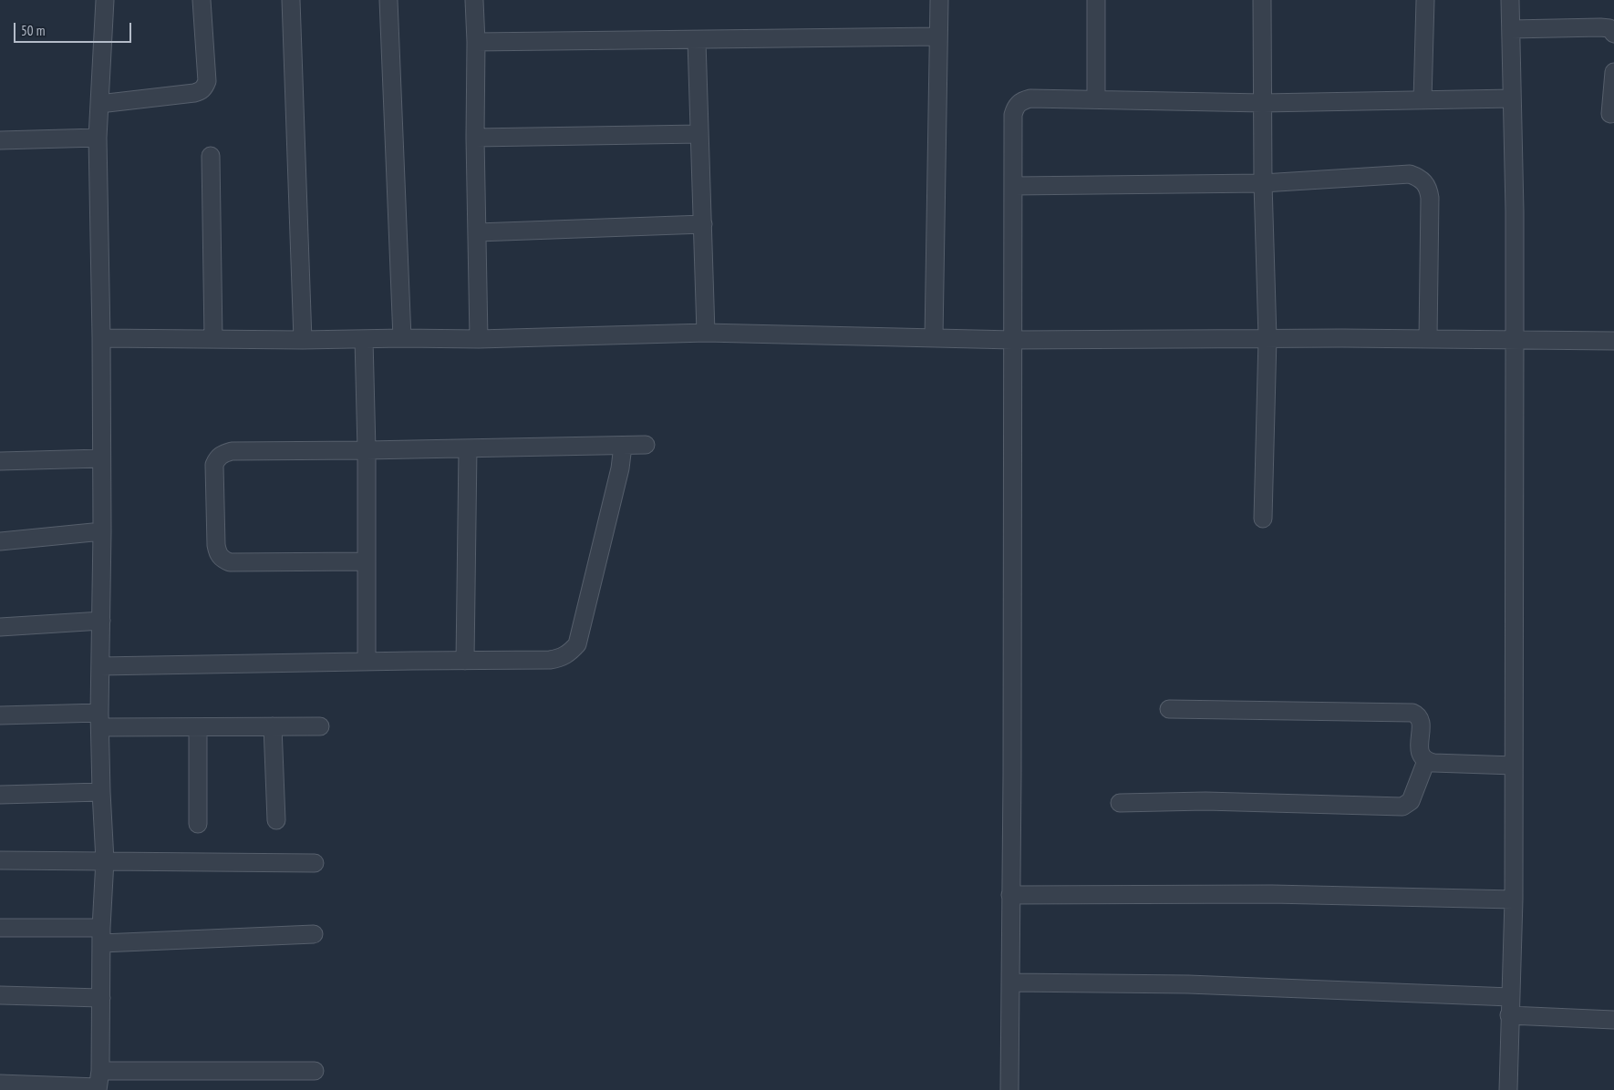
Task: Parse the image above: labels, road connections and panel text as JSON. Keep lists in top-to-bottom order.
{
  "scale_bar": "50 m"
}
